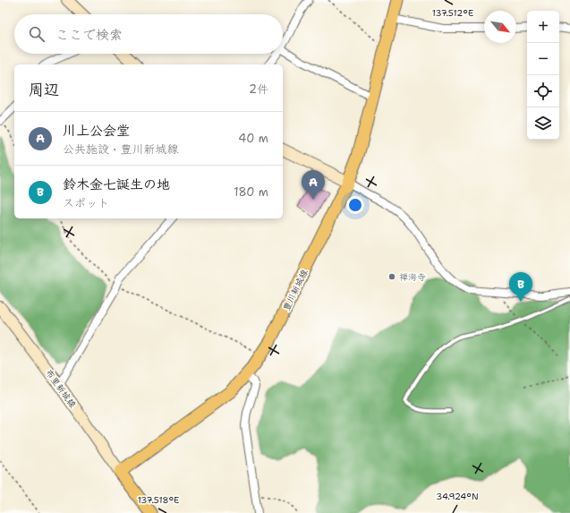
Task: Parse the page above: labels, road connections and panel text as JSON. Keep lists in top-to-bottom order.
{
  "streets": {
    "main road": ["豊川新城線", "布里新城線"]
  },
  "crossings": [
    ["豊川新城線", "布里新城線"]
  ],
  "places": ["禅海寺"],
  "north": "bottom right",
  "page": {
    "map_buttons": ["+", "−"],
    "search": "ここで検索",
    "heading": ["周辺", "2件"],
    "list": [
      {
        "mark": "A",
        "name": "川上公会堂",
        "note": "公共施設 · 豊川新城線",
        "value": "40 m"
      },
      {
        "mark": "B",
        "name": "鈴木金七誕生の地",
        "note": "スポット",
        "value": "180 m"
      }
    ],
    "pins": ["A", "B"]
  },
  "coordinates": ["137.512°E", "34.924°N", "137.518°E"]
}
